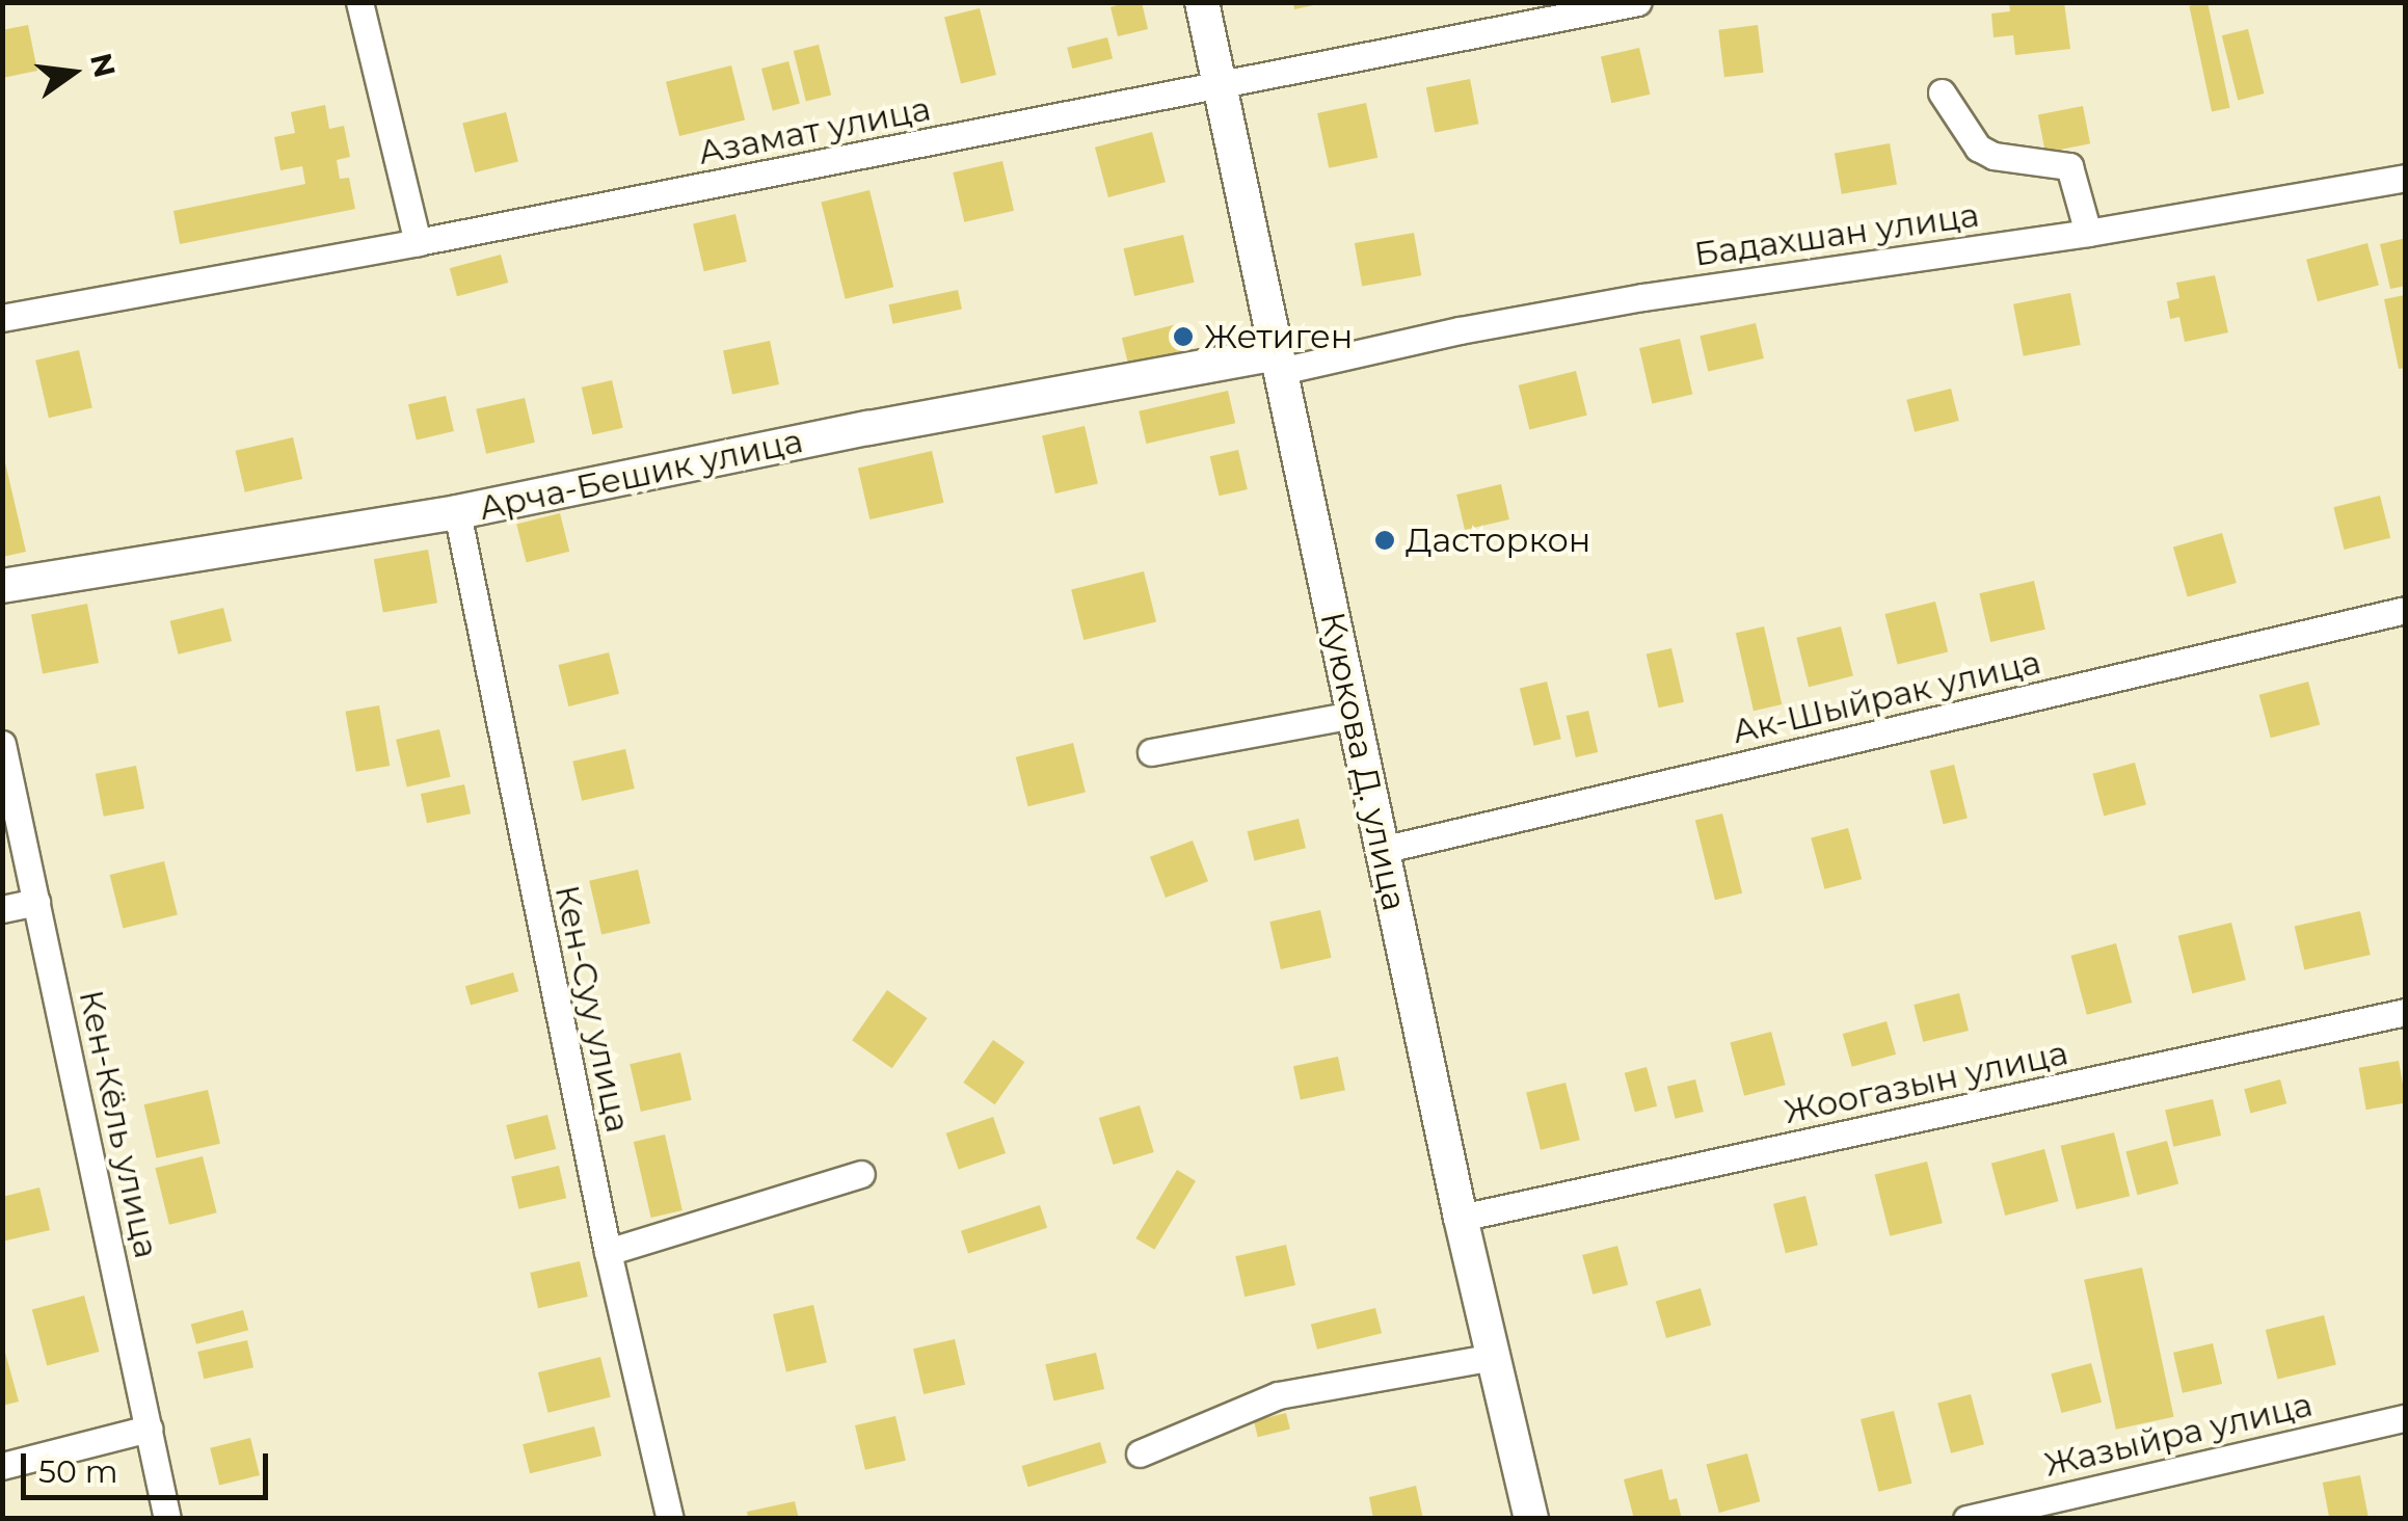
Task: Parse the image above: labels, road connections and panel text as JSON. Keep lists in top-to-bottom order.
{
  "streets": {
    "street": [
      "Азамат улица",
      "Бадахшан улица",
      "Арча-Бешик улица",
      "Ак-Шыйрак улица",
      "Куюкова Д. улица",
      "Кен-Суу улица",
      "Жоогазын улица",
      "Кен-Кёль улица",
      "Жазыйра улица"
    ]
  },
  "crossings": [
    ["Азамат улица", "Куюкова Д. улица"],
    ["Бадахшан улица", "Арча-Бешик улица"],
    ["Бадахшан улица", "Куюкова Д. улица"],
    ["Арча-Бешик улица", "Куюкова Д. улица"],
    ["Арча-Бешик улица", "Кен-Суу улица"],
    ["Ак-Шыйрак улица", "Куюкова Д. улица"],
    ["Куюкова Д. улица", "Жоогазын улица"]
  ],
  "places": ["Жетиген", "Дасторкон"],
  "scale_bar": "50 m",
  "north": "right"
}
